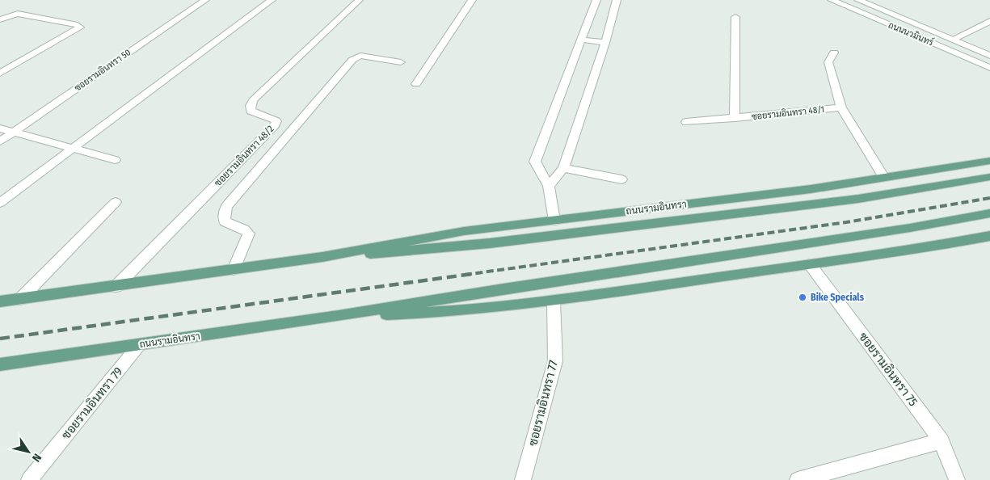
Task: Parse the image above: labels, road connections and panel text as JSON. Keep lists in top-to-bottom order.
{
  "streets": {
    "main road": ["ถนนรามอินทรา"],
    "street": [
      "ถนนนวมินทร์",
      "ซอยรามอินทรา 50",
      "ซอยรามอินทรา 48/1",
      "ซอยรามอินทรา 48/2",
      "ซอยรามอินทรา 75",
      "ซอยรามอินทรา 79",
      "ซอยรามอินทรา 77"
    ]
  },
  "crossings": [
    ["ซอยรามอินทรา 48/2", "ถนนรามอินทรา"],
    ["ถนนรามอินทรา", "ซอยรามอินทรา 75"],
    ["ถนนรามอินทรา", "ซอยรามอินทรา 79"],
    ["ถนนรามอินทรา", "ซอยรามอินทรา 77"]
  ],
  "places": ["Bike Specials"],
  "north": "bottom right"
}
